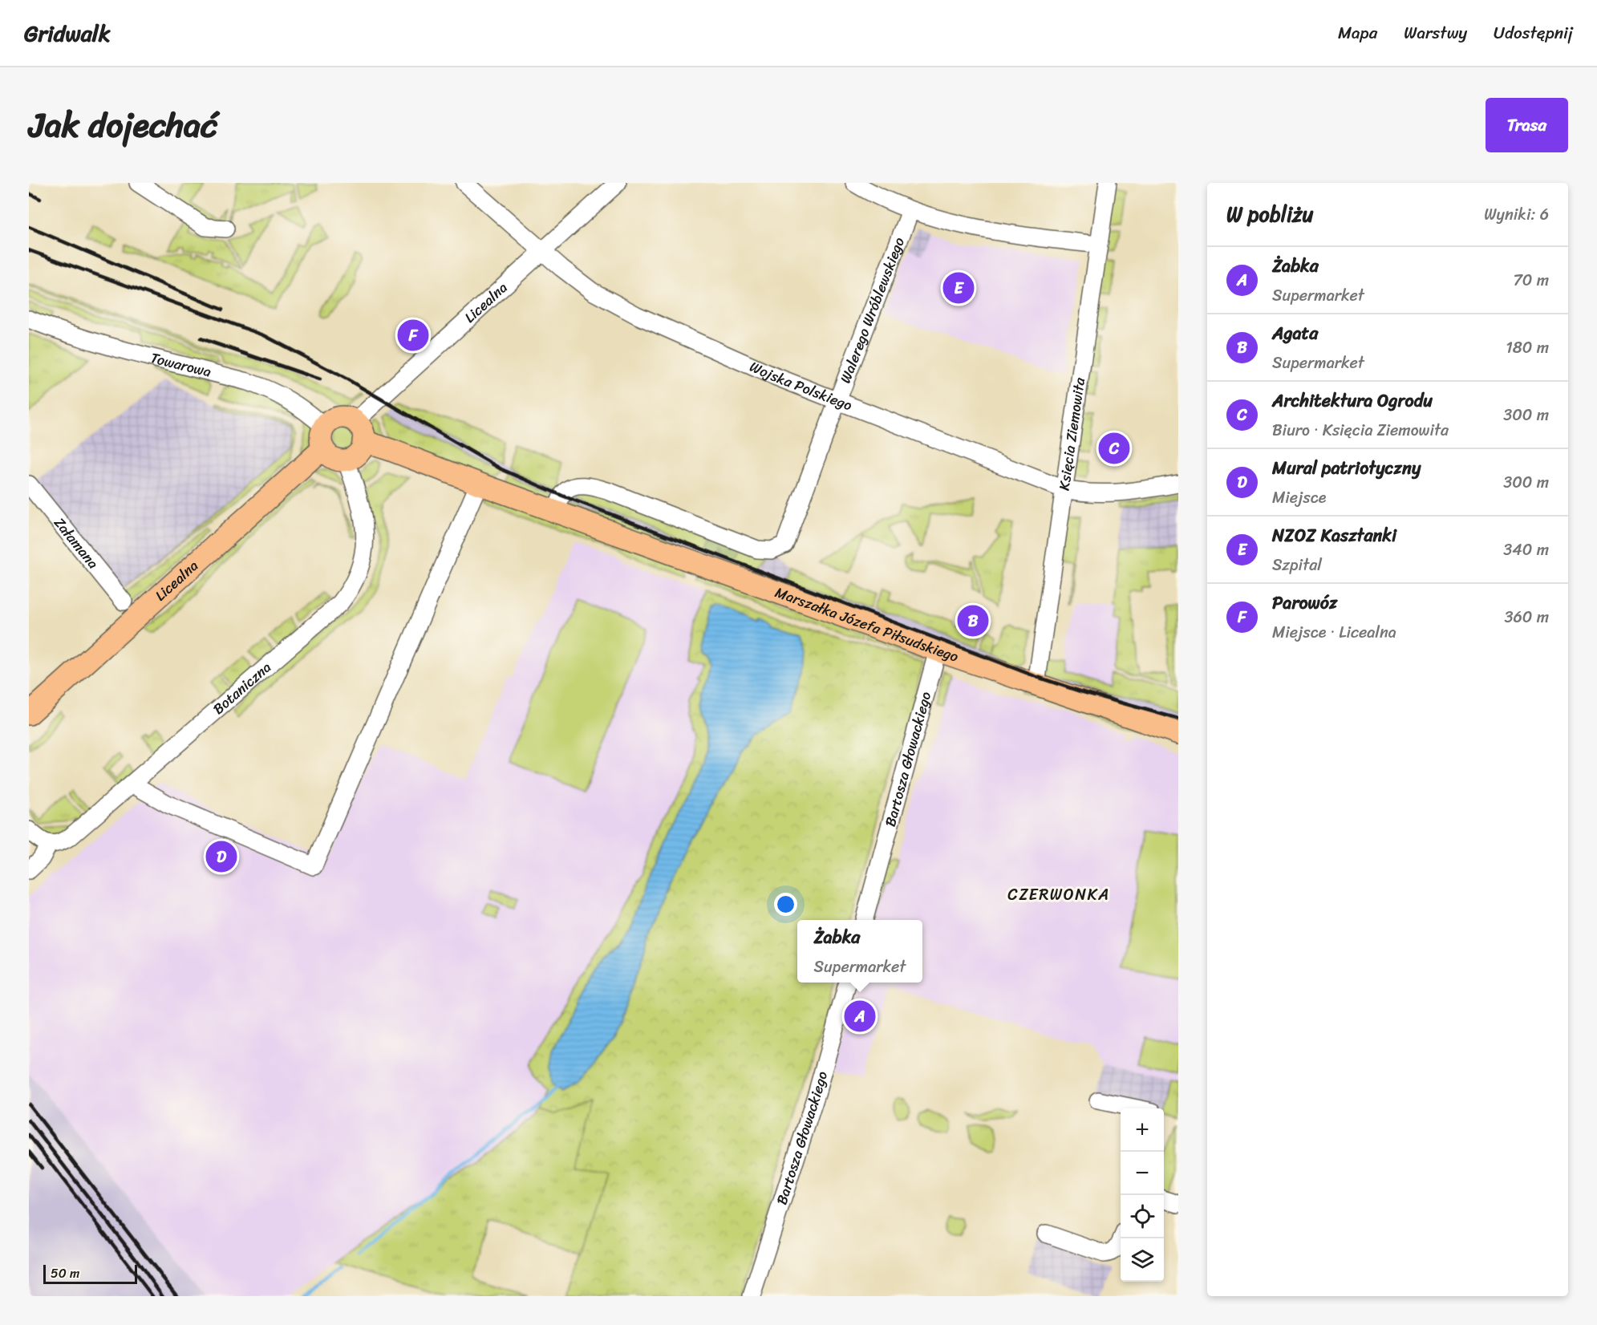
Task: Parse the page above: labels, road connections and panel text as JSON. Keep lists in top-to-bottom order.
{
  "streets": {
    "main road": ["Licealna", "Marszałka Józefa Piłsudskiego"],
    "street": [
      "Walerego Wróblewskiego",
      "Towarowa",
      "Wojska Polskiego",
      "Księcia Ziemowita",
      "Załamana",
      "Botaniczna",
      "Bartosza Głowackiego"
    ]
  },
  "crossings": [
    ["Licealna", "Towarowa"],
    ["Licealna", "Wojska Polskiego"],
    ["Licealna", "Załamana"],
    ["Licealna", "Marszałka Józefa Piłsudskiego"],
    ["Licealna", "Botaniczna"],
    ["Walerego Wróblewskiego", "Wojska Polskiego"],
    ["Walerego Wróblewskiego", "Marszałka Józefa Piłsudskiego"],
    ["Towarowa", "Marszałka Józefa Piłsudskiego"],
    ["Towarowa", "Botaniczna"],
    ["Wojska Polskiego", "Księcia Ziemowita"],
    ["Księcia Ziemowita", "Marszałka Józefa Piłsudskiego"],
    ["Marszałka Józefa Piłsudskiego", "Botaniczna"],
    ["Marszałka Józefa Piłsudskiego", "Bartosza Głowackiego"]
  ],
  "districts": ["CZERWONKA"],
  "scale_bar": "50 m",
  "page": {
    "header": "Gridwalk",
    "nav": ["Mapa", "Warstwy", "Udostępnij"],
    "title": "Jak dojechać",
    "buttons": "Trasa",
    "heading": ["W pobliżu", "Wyniki: 6"],
    "list": [
      {
        "mark": "A",
        "name": "Żabka",
        "note": "Supermarket",
        "value": "70 m"
      },
      {
        "mark": "B",
        "name": "Agata",
        "note": "Supermarket",
        "value": "180 m"
      },
      {
        "mark": "C",
        "name": "Architektura Ogrodu",
        "note": "Biuro · Księcia Ziemowita",
        "value": "300 m"
      },
      {
        "mark": "D",
        "name": "Mural patriotyczny",
        "note": "Miejsce",
        "value": "300 m"
      },
      {
        "mark": "E",
        "name": "NZOZ Kasztanki",
        "note": "Szpital",
        "value": "340 m"
      },
      {
        "mark": "F",
        "name": "Parowóz",
        "note": "Miejsce · Licealna",
        "value": "360 m"
      }
    ],
    "pins": [
      "E",
      "F",
      "C",
      "B",
      "D",
      "A"
    ],
    "popup": ["Żabka", "Supermarket"],
    "map_buttons": ["+", "−"],
    "scale": "50 m"
  }
}
